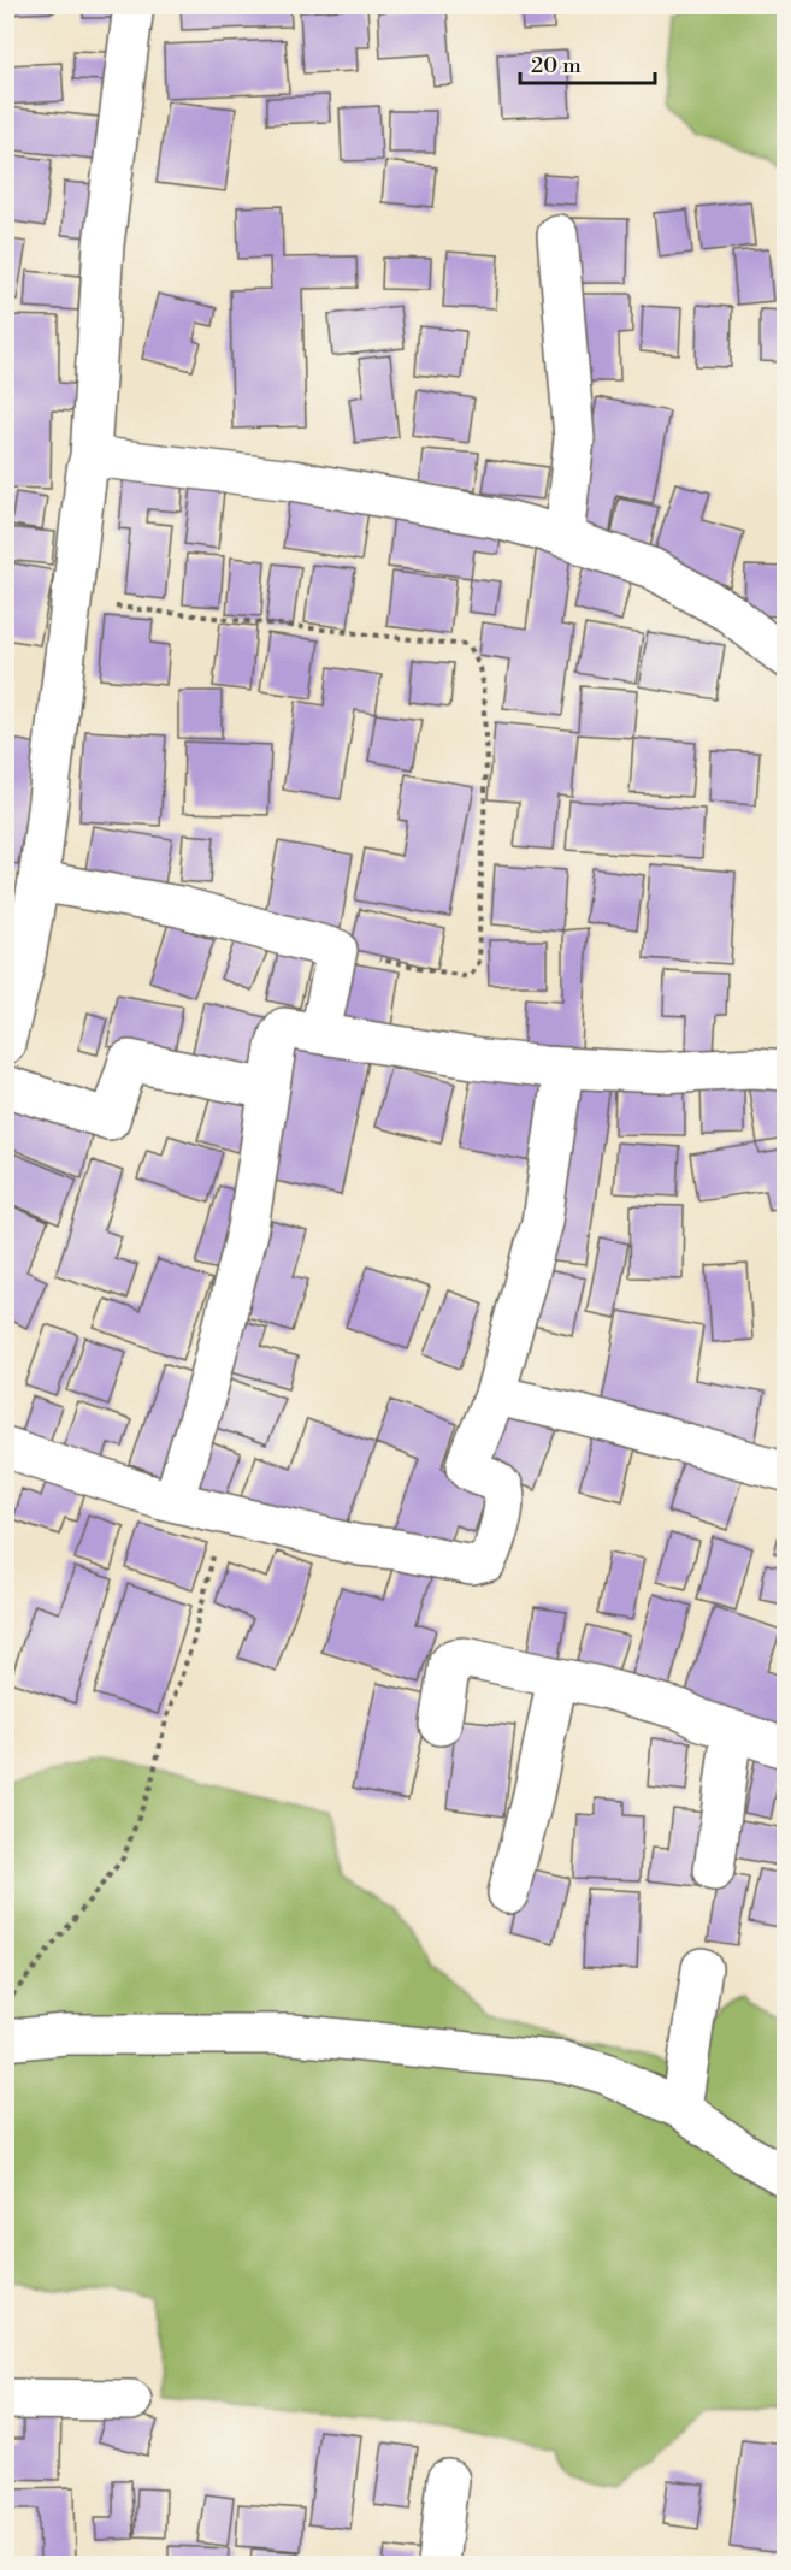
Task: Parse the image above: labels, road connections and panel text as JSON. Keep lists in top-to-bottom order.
{
  "scale_bar": "20 m"
}
